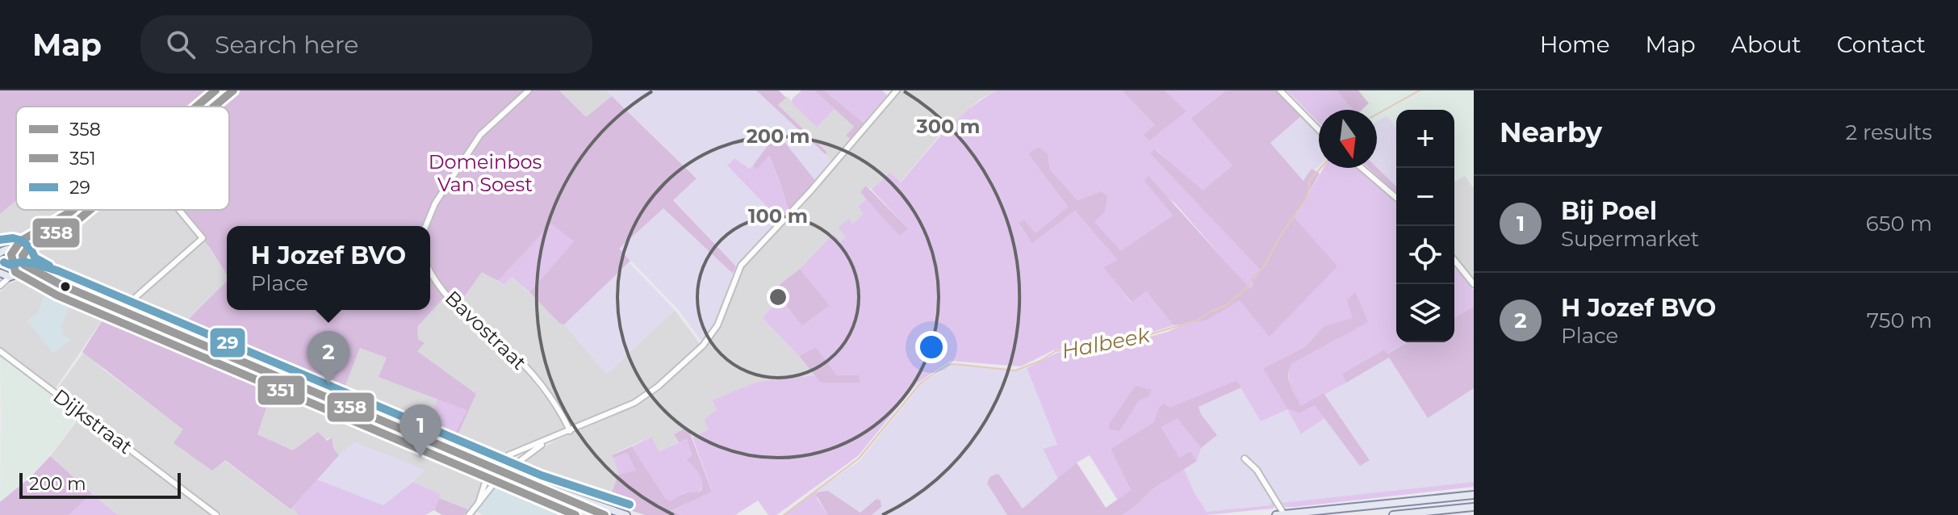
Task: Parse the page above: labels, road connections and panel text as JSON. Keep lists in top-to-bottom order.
{
  "streets": {
    "street": ["Bavostraat", "Dijkstraat"]
  },
  "water": ["Halbeek"],
  "parks": ["Domeinbos Van Soest"],
  "lines": ["transit line 358", "transit line 351", "transit line 29"],
  "legend": ["358", "351", "29"],
  "scale_bar": "200 m",
  "north": "bottom",
  "page": {
    "header": "Map",
    "search": "Search here",
    "nav": [
      "Home",
      "Map",
      "About",
      "Contact"
    ],
    "heading": ["Nearby", "2 results"],
    "map_buttons": ["+", "−"],
    "list": [
      {
        "mark": "1",
        "name": "Bij Poel",
        "note": "Supermarket",
        "value": "650 m"
      },
      {
        "mark": "2",
        "name": "H Jozef BVO",
        "note": "Place",
        "value": "750 m"
      }
    ],
    "popup": ["H Jozef BVO", "Place"],
    "pins": ["2", "1"],
    "scale": "200 m"
  },
  "rings": ["300 m", "200 m", "100 m"]
}
